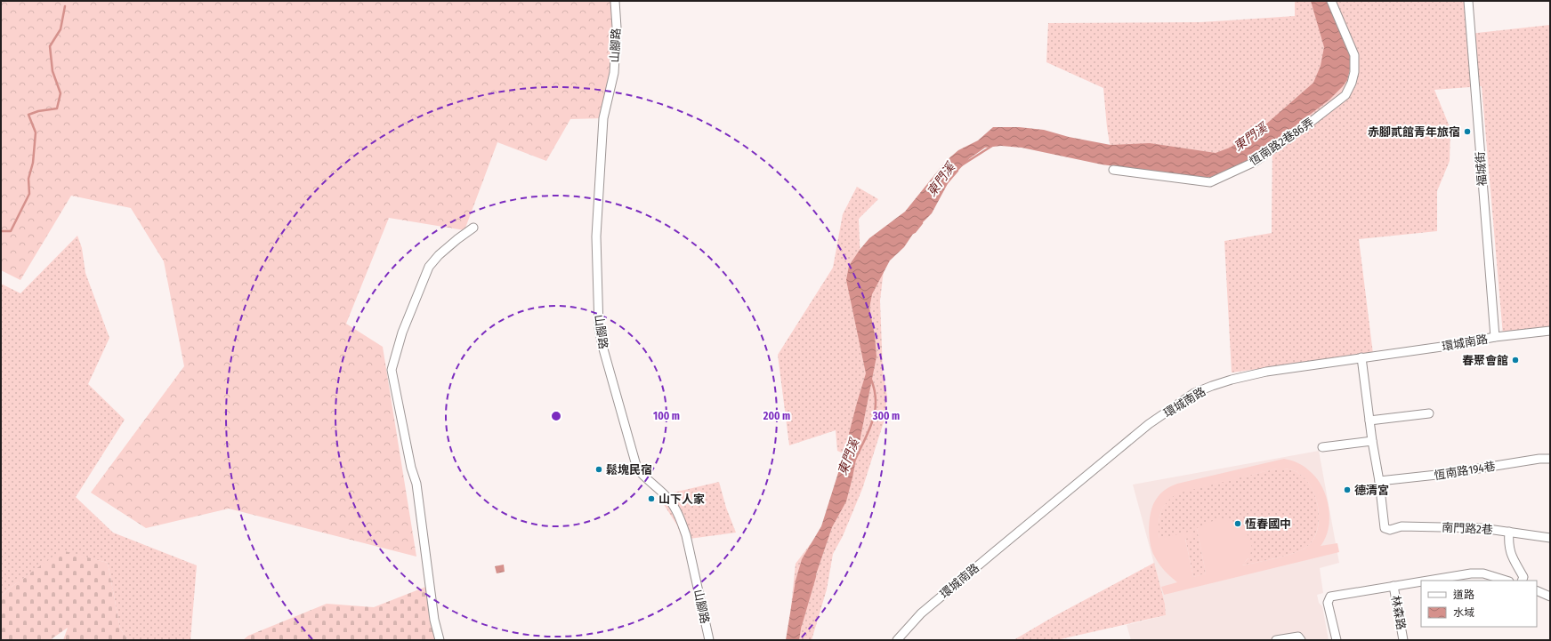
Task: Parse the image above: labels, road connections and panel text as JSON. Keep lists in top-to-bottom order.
{
  "streets": {
    "street": [
      "山腳路",
      "恆南路2巷86弄",
      "福城街",
      "環城南路",
      "恆南路194巷",
      "南門路2巷",
      "林森路"
    ]
  },
  "crossings": [
    ["福城街", "環城南路"],
    ["恆南路194巷", "南門路2巷"]
  ],
  "water": ["東門溪"],
  "places": [
    "赤腳貳館青年旅宿",
    "春聚會館",
    "鬆塊民宿",
    "德清宮",
    "山下人家",
    "恆春國中"
  ],
  "legend": ["道路", "水域"],
  "rings": ["100 m", "200 m", "300 m"]
}
